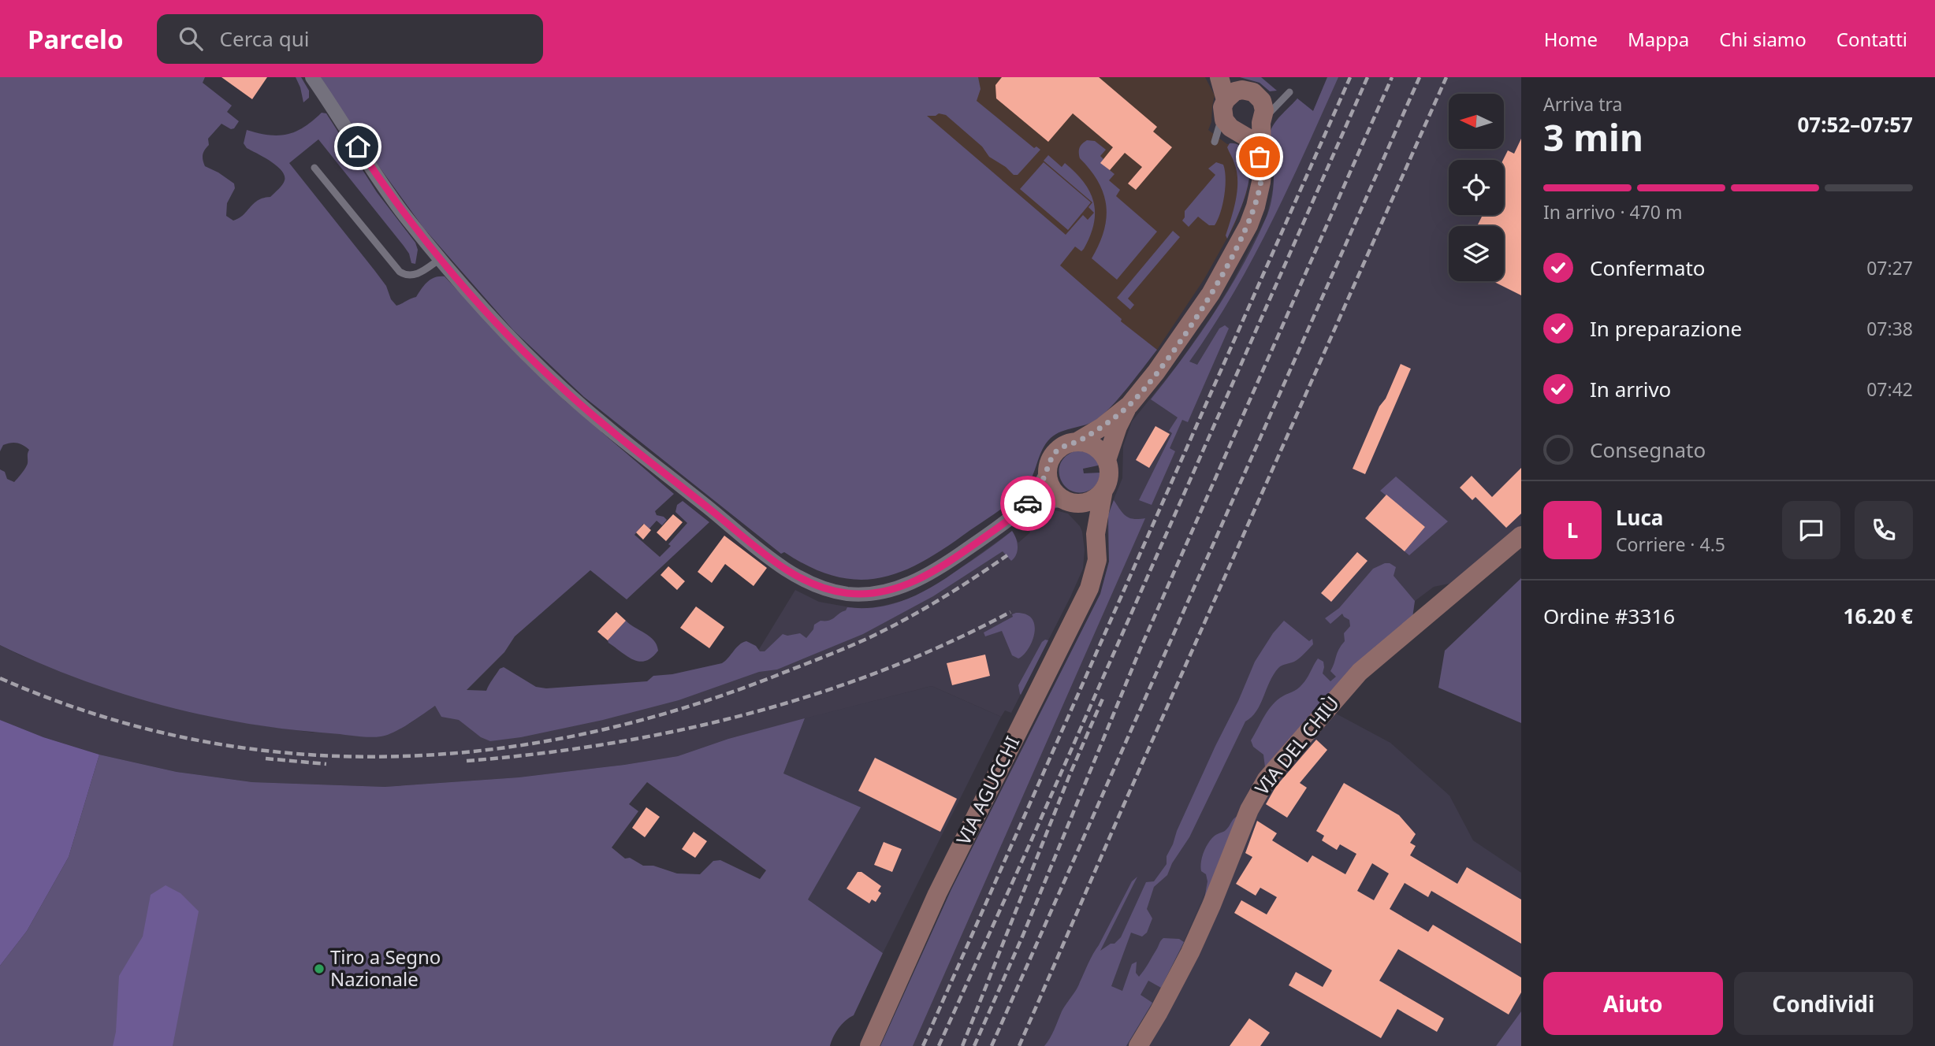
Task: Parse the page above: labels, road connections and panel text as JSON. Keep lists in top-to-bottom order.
{
  "streets": {
    "street": ["VIA DEL CHIÙ", "VIA AGUCCHI"]
  },
  "places": ["Tiro a Segno Nazionale"],
  "north": "left",
  "page": {
    "header": "Parcelo",
    "search": "Cerca qui",
    "nav": [
      "Home",
      "Mappa",
      "Chi siamo",
      "Contatti"
    ],
    "heading": ["3 min", "Arriva tra", "07:52–07:57"],
    "panel": [
      "Luca",
      "Corriere · 4.5",
      "Ordine #3316",
      "16.20 €"
    ],
    "bar": "In arrivo · 470 m",
    "list": [
      ["Confermato", "07:27"],
      ["In preparazione", "07:38"],
      ["In arrivo", "07:42"],
      "Consegnato"
    ],
    "round": "L",
    "buttons": ["Aiuto", "Condividi"]
  }
}
